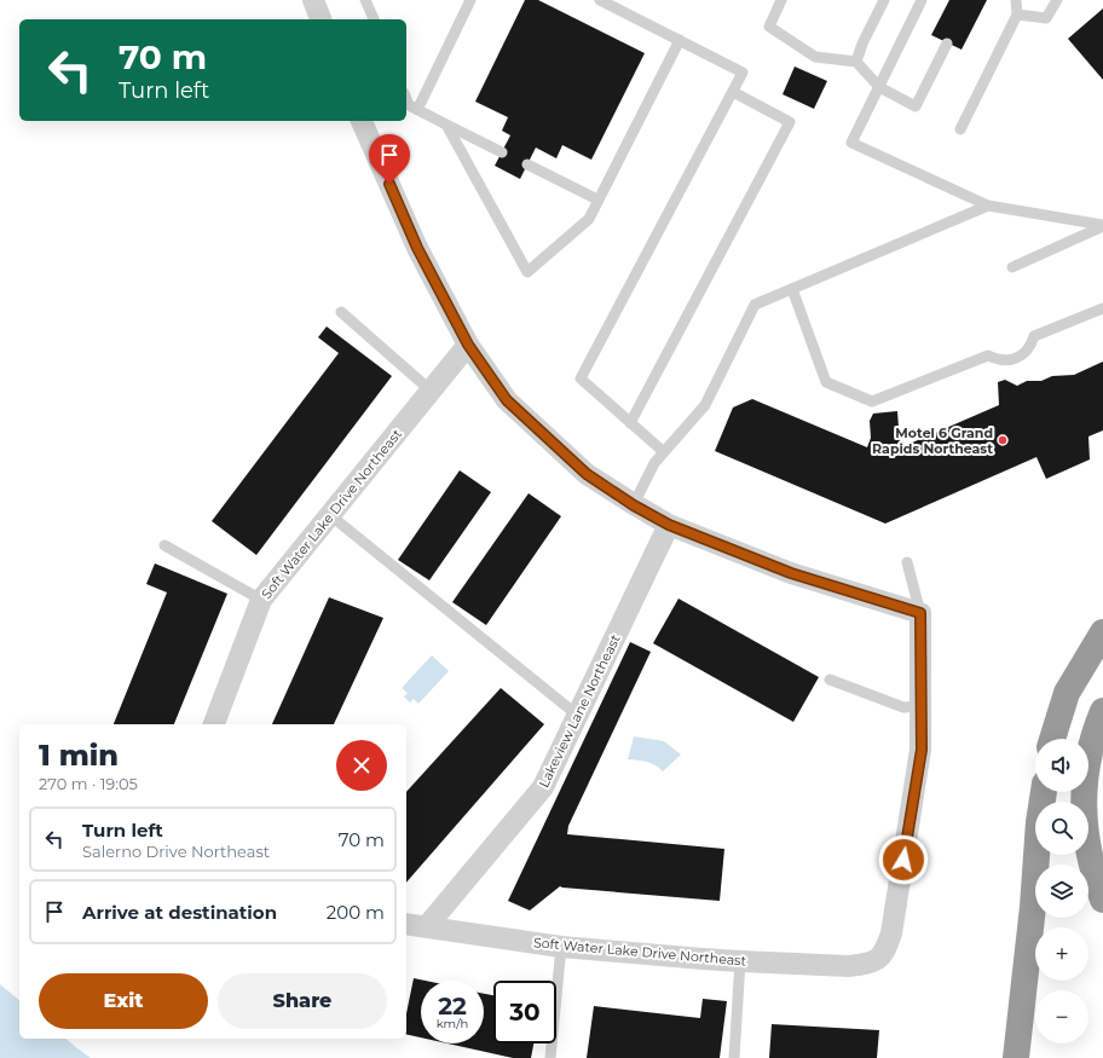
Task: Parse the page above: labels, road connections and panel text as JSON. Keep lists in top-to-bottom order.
{
  "streets": {
    "street": ["Soft Water Lake Drive Northeast", "Lakeview Lane Northeast"]
  },
  "crossings": [
    ["Soft Water Lake Drive Northeast", "Lakeview Lane Northeast"]
  ],
  "places": ["Motel 6 Grand Rapids Northeast"],
  "page": {
    "turn": ["70 m", "Turn left"],
    "heading": ["1 min", "270 m · 19:05"],
    "map_buttons": ["+", "−"],
    "list": [
      {
        "name": "Turn left",
        "note": "Salerno Drive Northeast",
        "value": "70 m"
      },
      {
        "name": "Arrive at destination",
        "value": "200 m"
      }
    ],
    "buttons": ["Exit", "Share"],
    "speed": "22 km/h",
    "limit": "30"
  }
}
